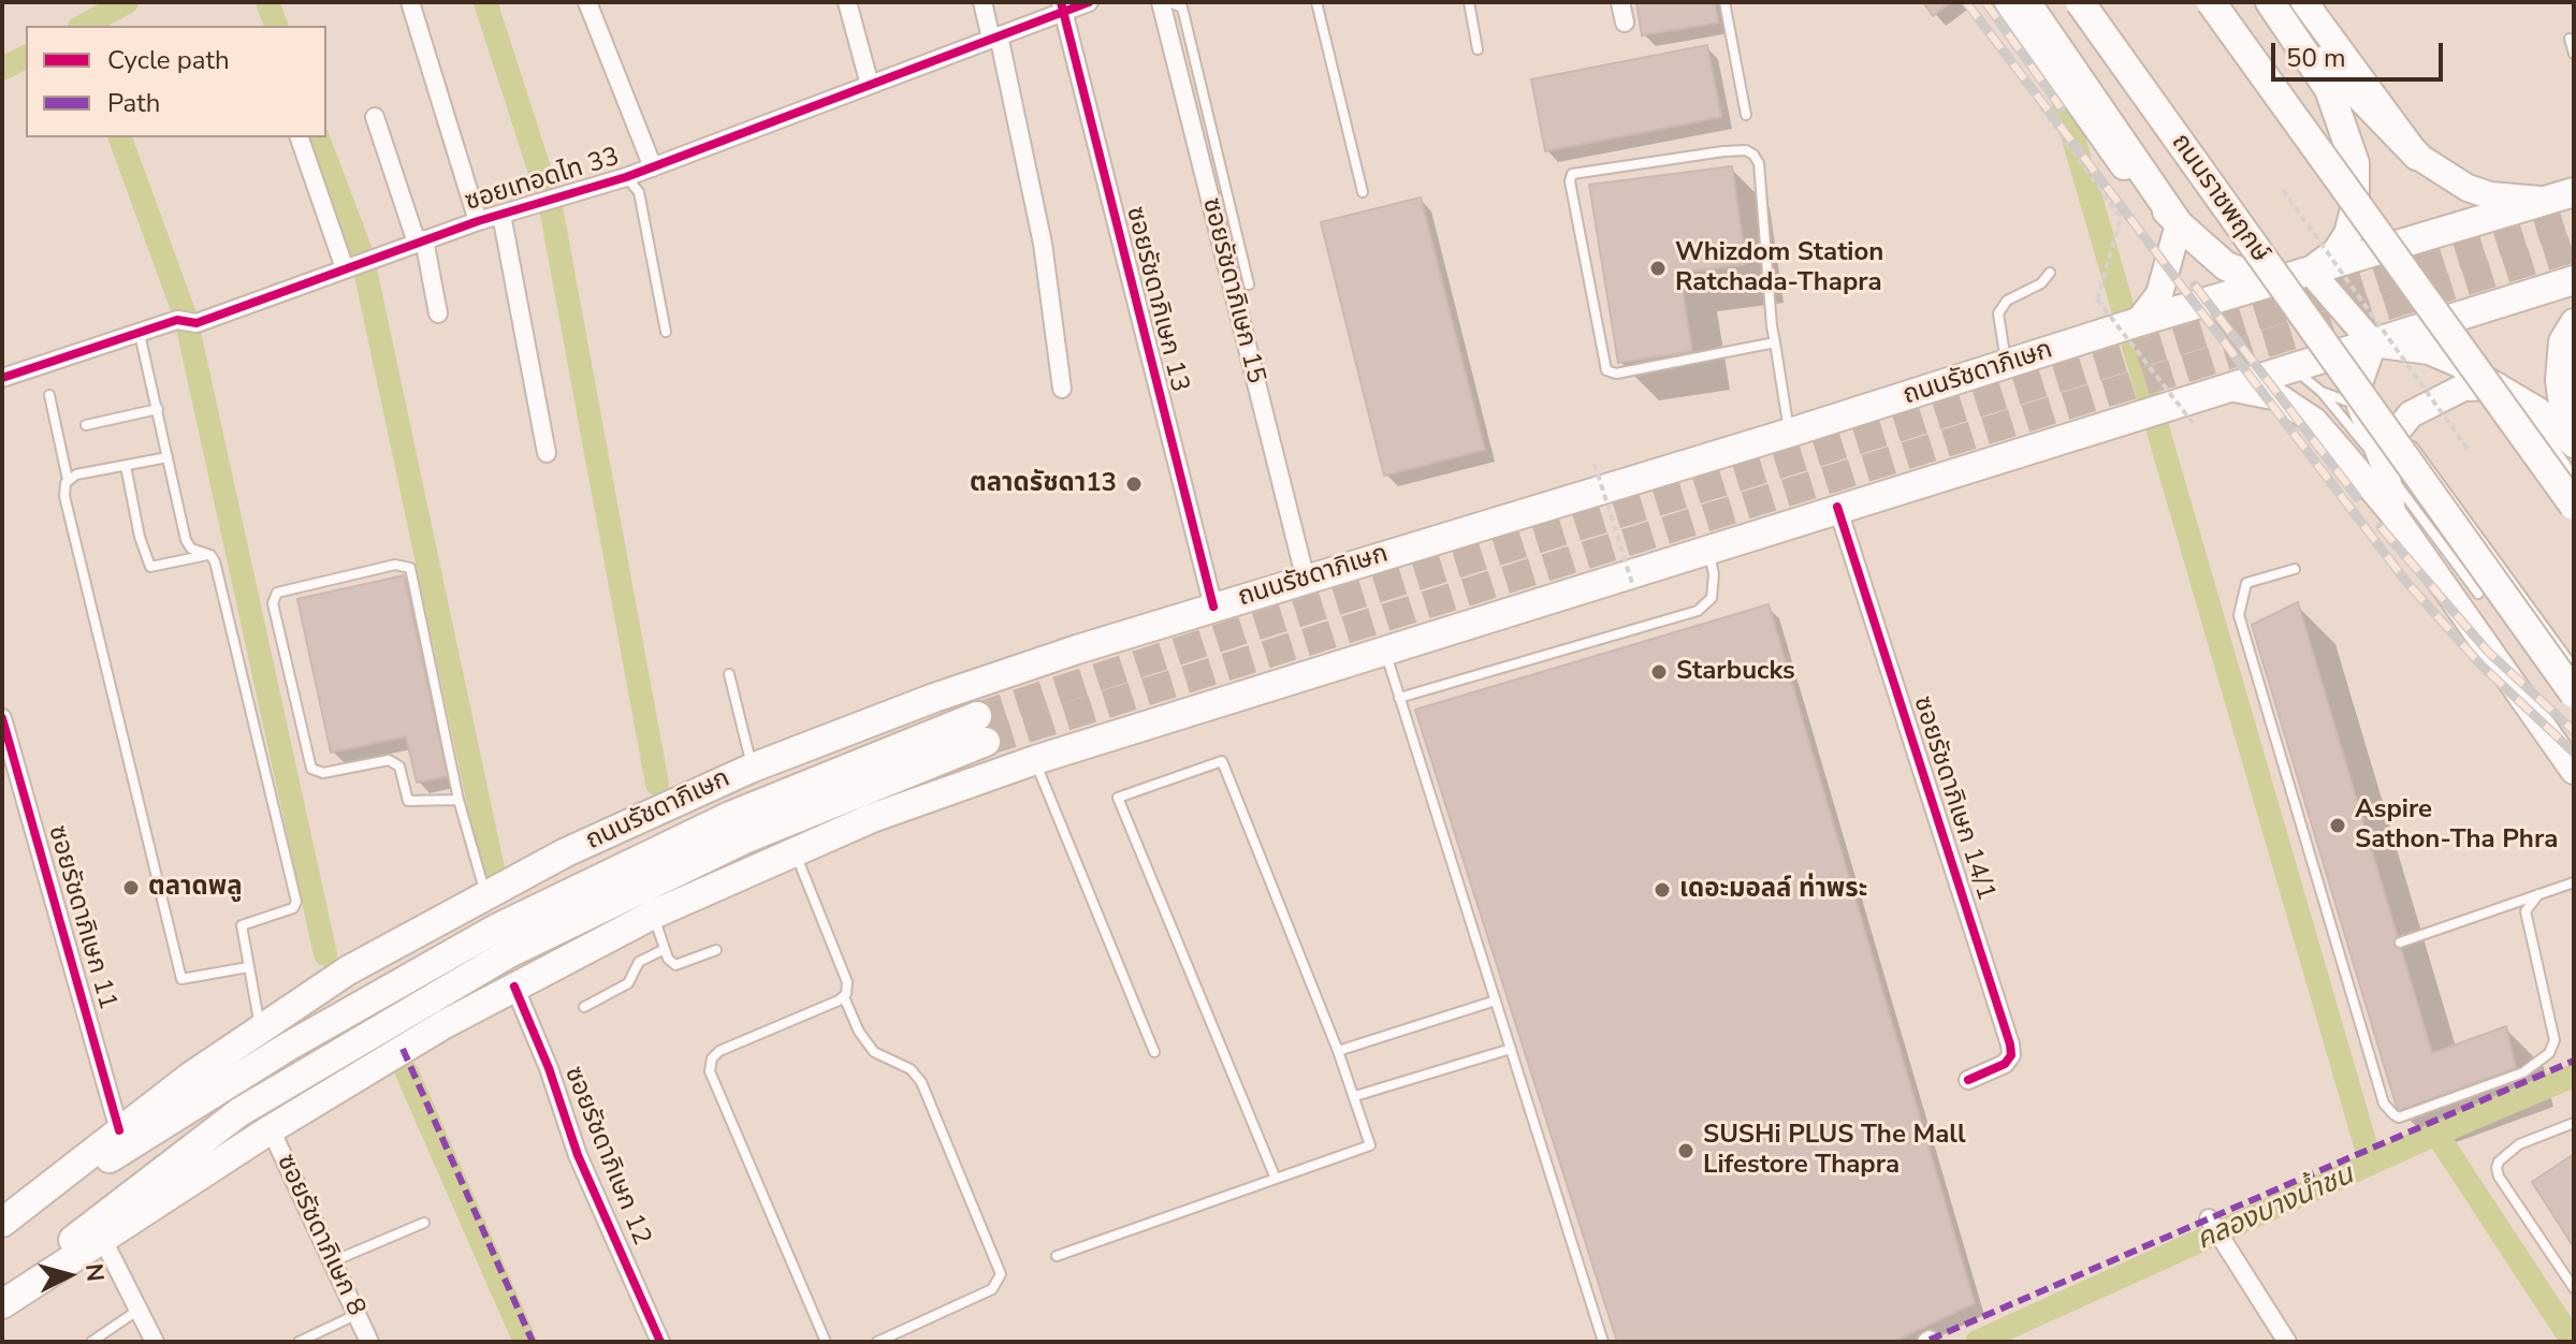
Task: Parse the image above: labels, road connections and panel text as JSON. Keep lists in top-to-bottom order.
{
  "streets": {
    "main road": ["ถนนราชพฤกษ์", "ถนนรัชดาภิเษก"],
    "street": [
      "ซอยเทอดไท 33",
      "ซอยรัชดาภิเษก 15",
      "ซอยรัชดาภิเษก 13",
      "ซอยรัชดาภิเษก 14/1",
      "ซอยรัชดาภิเษก 11",
      "ซอยรัชดาภิเษก 12",
      "ซอยรัชดาภิเษก 8"
    ]
  },
  "crossings": [
    ["ซอยเทอดไท 33", "ซอยรัชดาภิเษก 13"],
    ["ถนนราชพฤกษ์", "ถนนรัชดาภิเษก"],
    ["ซอยรัชดาภิเษก 15", "ถนนรัชดาภิเษก"],
    ["ซอยรัชดาภิเษก 13", "ถนนรัชดาภิเษก"],
    ["ถนนรัชดาภิเษก", "ซอยรัชดาภิเษก 11"]
  ],
  "water": ["คลองบางน้ำชน"],
  "places": [
    "Whizdom Station Ratchada-Thapra",
    "ตลาดรัชดา13",
    "Starbucks",
    "Aspire Sathon-Tha Phra",
    "ตลาดพลู",
    "เดอะมอลล์ ท่าพระ",
    "SUSHi PLUS The Mall Lifestore Thapra"
  ],
  "legend": ["Cycle path", "Path"],
  "scale_bar": "50 m",
  "north": "right"
}
